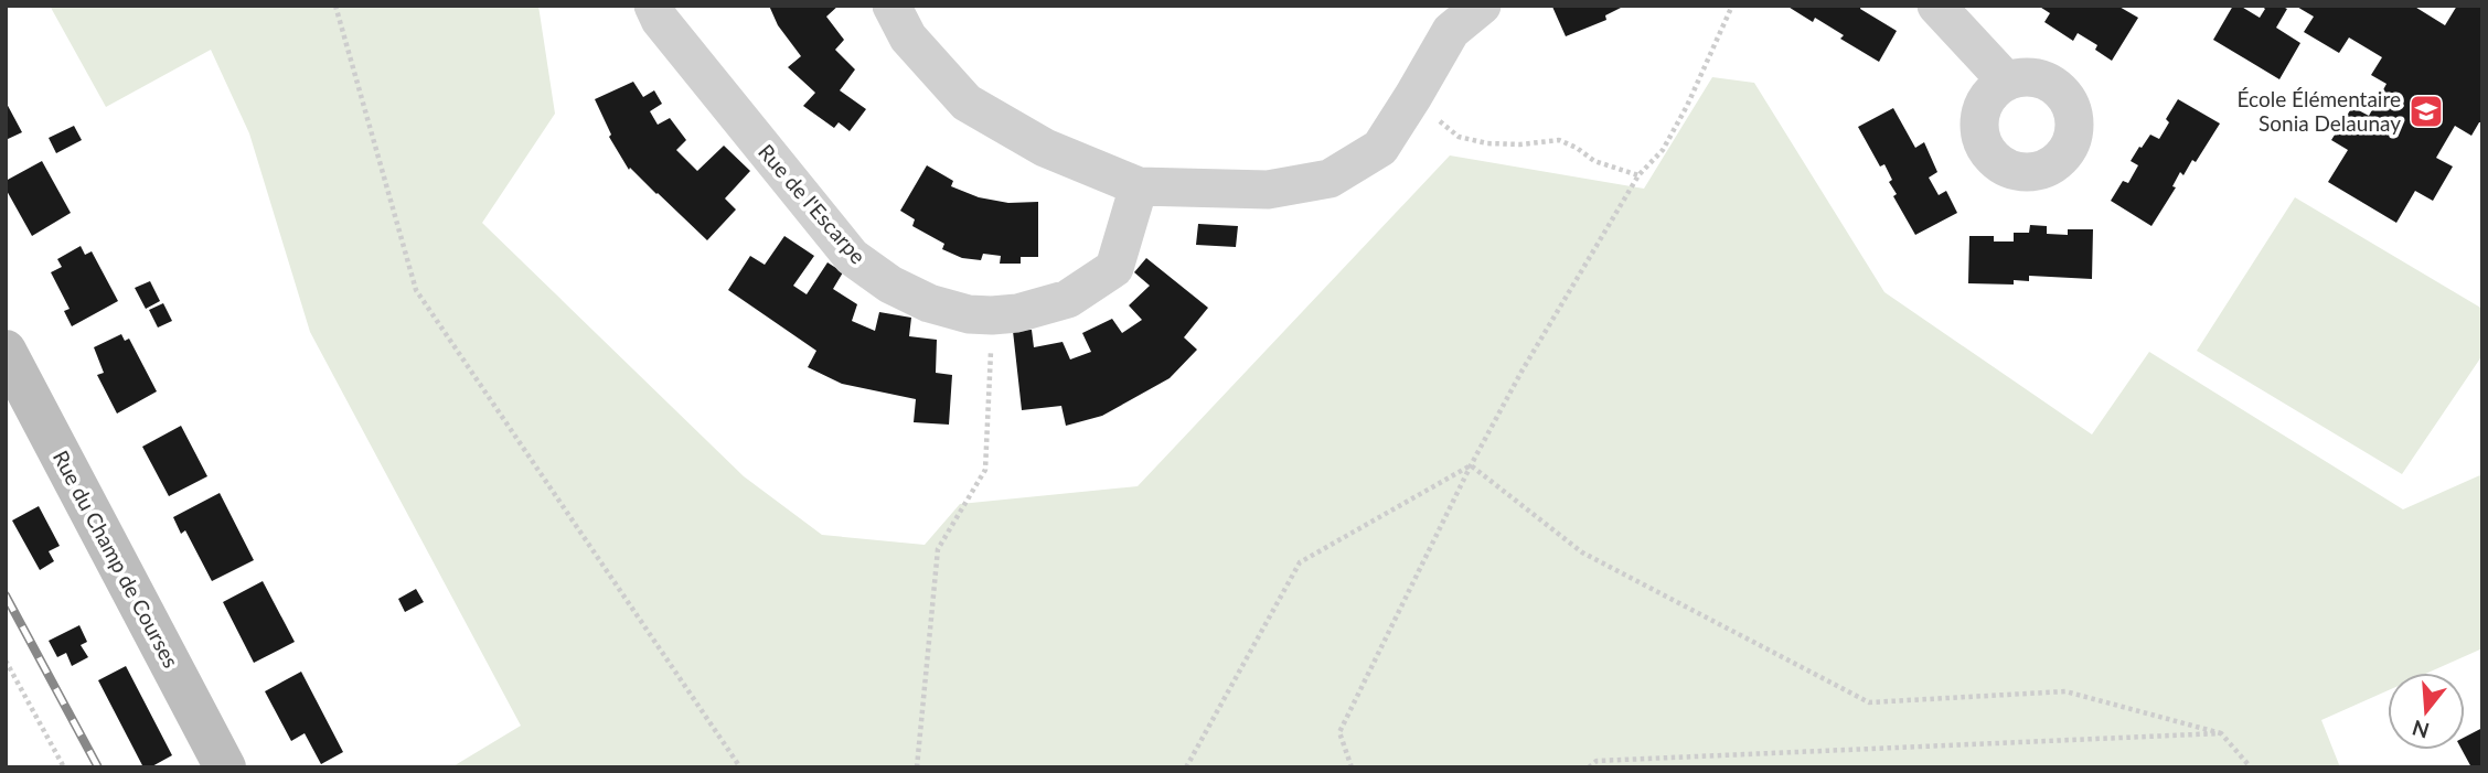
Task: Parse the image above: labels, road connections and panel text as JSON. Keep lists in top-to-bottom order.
{
  "streets": {
    "main road": ["Rue du Champ de Courses"],
    "street": ["Rue de l'Escarpe"]
  },
  "places": {
    "school or university": ["École Élémentaire Sonia Delaunay"]
  },
  "north": "bottom"
}
